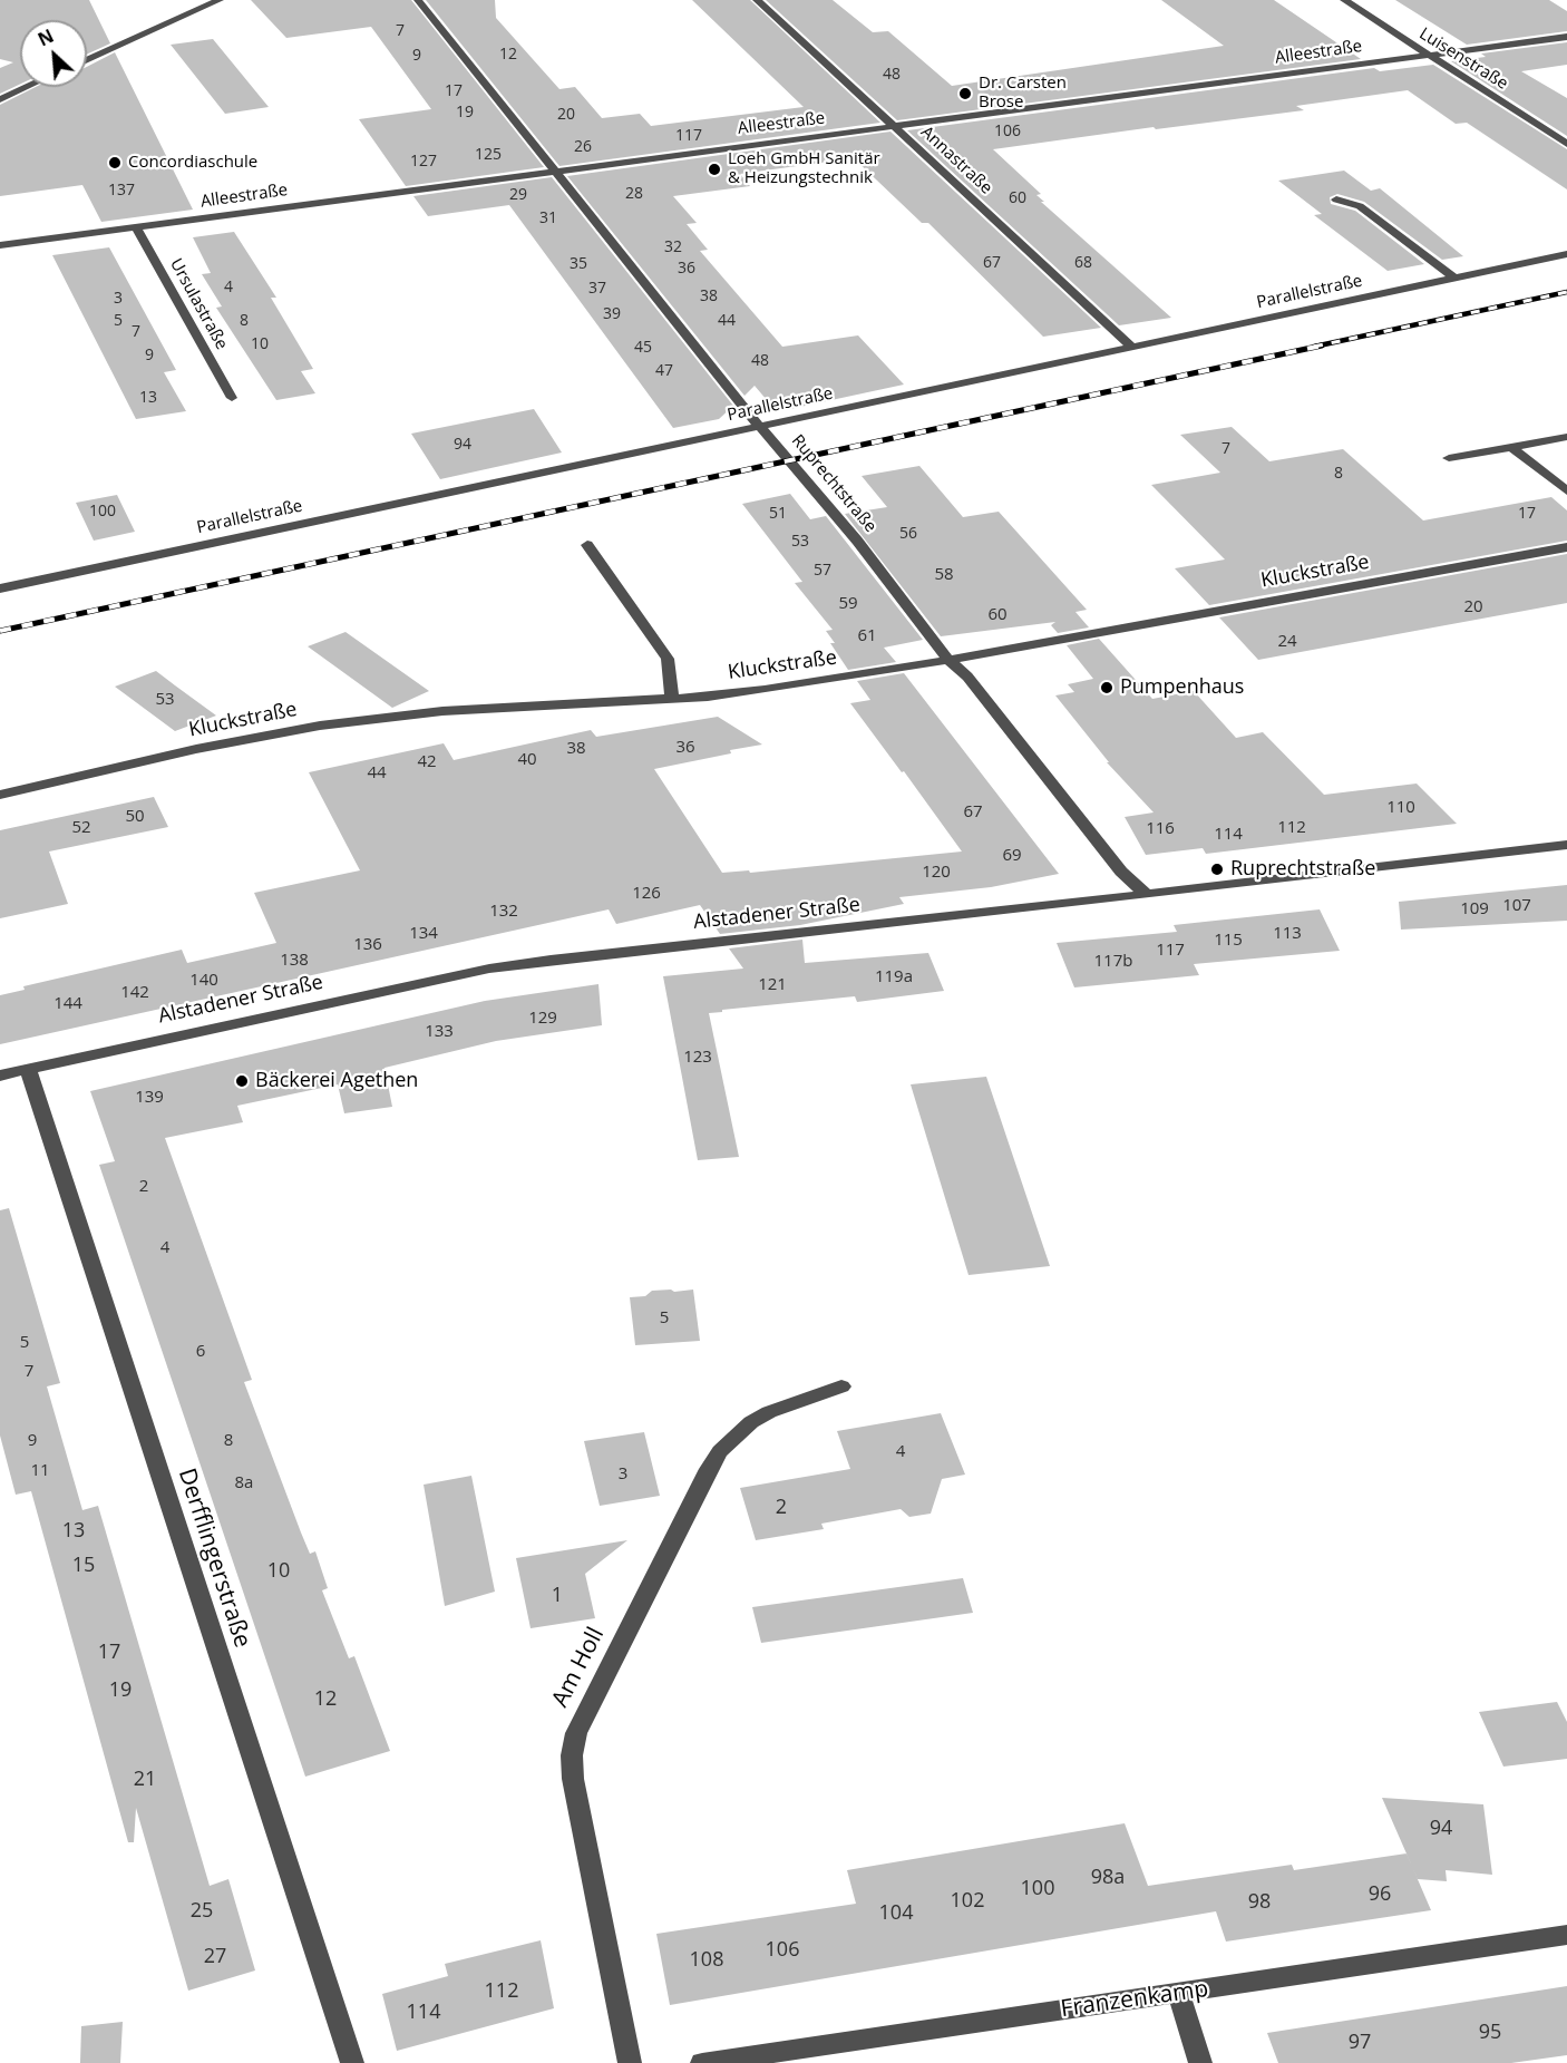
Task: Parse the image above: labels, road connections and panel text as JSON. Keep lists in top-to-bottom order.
{
  "streets": {
    "street": [
      "Alleestraße",
      "Luisenstraße",
      "Annastraße",
      "Parallelstraße",
      "Ursulastraße",
      "Ruprechtstraße",
      "Kluckstraße",
      "Alstadener Straße",
      "Derfflingerstraße",
      "Am Holl",
      "Franzenkamp"
    ]
  },
  "crossings": [
    ["Alleestraße", "Luisenstraße"],
    ["Alleestraße", "Annastraße"],
    ["Alleestraße", "Ursulastraße"],
    ["Alleestraße", "Ruprechtstraße"],
    ["Annastraße", "Parallelstraße"],
    ["Parallelstraße", "Ruprechtstraße"],
    ["Ruprechtstraße", "Kluckstraße"],
    ["Ruprechtstraße", "Alstadener Straße"],
    ["Alstadener Straße", "Derfflingerstraße"]
  ],
  "places": [
    "Dr. Carsten Brose",
    "Concordiaschule",
    "Loeh GmbH Sanitär & Heizungstechnik",
    "Pumpenhaus",
    "Ruprechtstraße",
    "Bäckerei Agethen"
  ],
  "house_numbers": [
    "7",
    "12",
    "9",
    "48",
    "17",
    "19",
    "20",
    "106",
    "117",
    "26",
    "125",
    "127",
    "137",
    "28",
    "29",
    "60",
    "31",
    "32",
    "67",
    "68",
    "35",
    "36",
    "4",
    "37",
    "38",
    "3",
    "39",
    "5",
    "8",
    "44",
    "7",
    "10",
    "45",
    "9",
    "48",
    "47",
    "13",
    "94",
    "7",
    "8",
    "100",
    "51",
    "17",
    "56",
    "53",
    "57",
    "58",
    "59",
    "20",
    "60",
    "61",
    "24",
    "53",
    "36",
    "38",
    "40",
    "42",
    "44",
    "110",
    "67",
    "50",
    "52",
    "112",
    "116",
    "114",
    "69",
    "120",
    "126",
    "107",
    "109",
    "132",
    "134",
    "113",
    "115",
    "136",
    "117",
    "138",
    "117b",
    "119a",
    "140",
    "121",
    "142",
    "144",
    "129",
    "133",
    "123",
    "139",
    "2",
    "4",
    "5",
    "5",
    "6",
    "7",
    "9",
    "8",
    "4",
    "11",
    "3",
    "8a",
    "2",
    "13",
    "15",
    "10",
    "1",
    "17",
    "19",
    "12",
    "21",
    "94",
    "98a",
    "100",
    "96",
    "102",
    "98",
    "25",
    "104",
    "106",
    "27",
    "108",
    "112",
    "114",
    "95",
    "97"
  ],
  "north": "top left"
}
